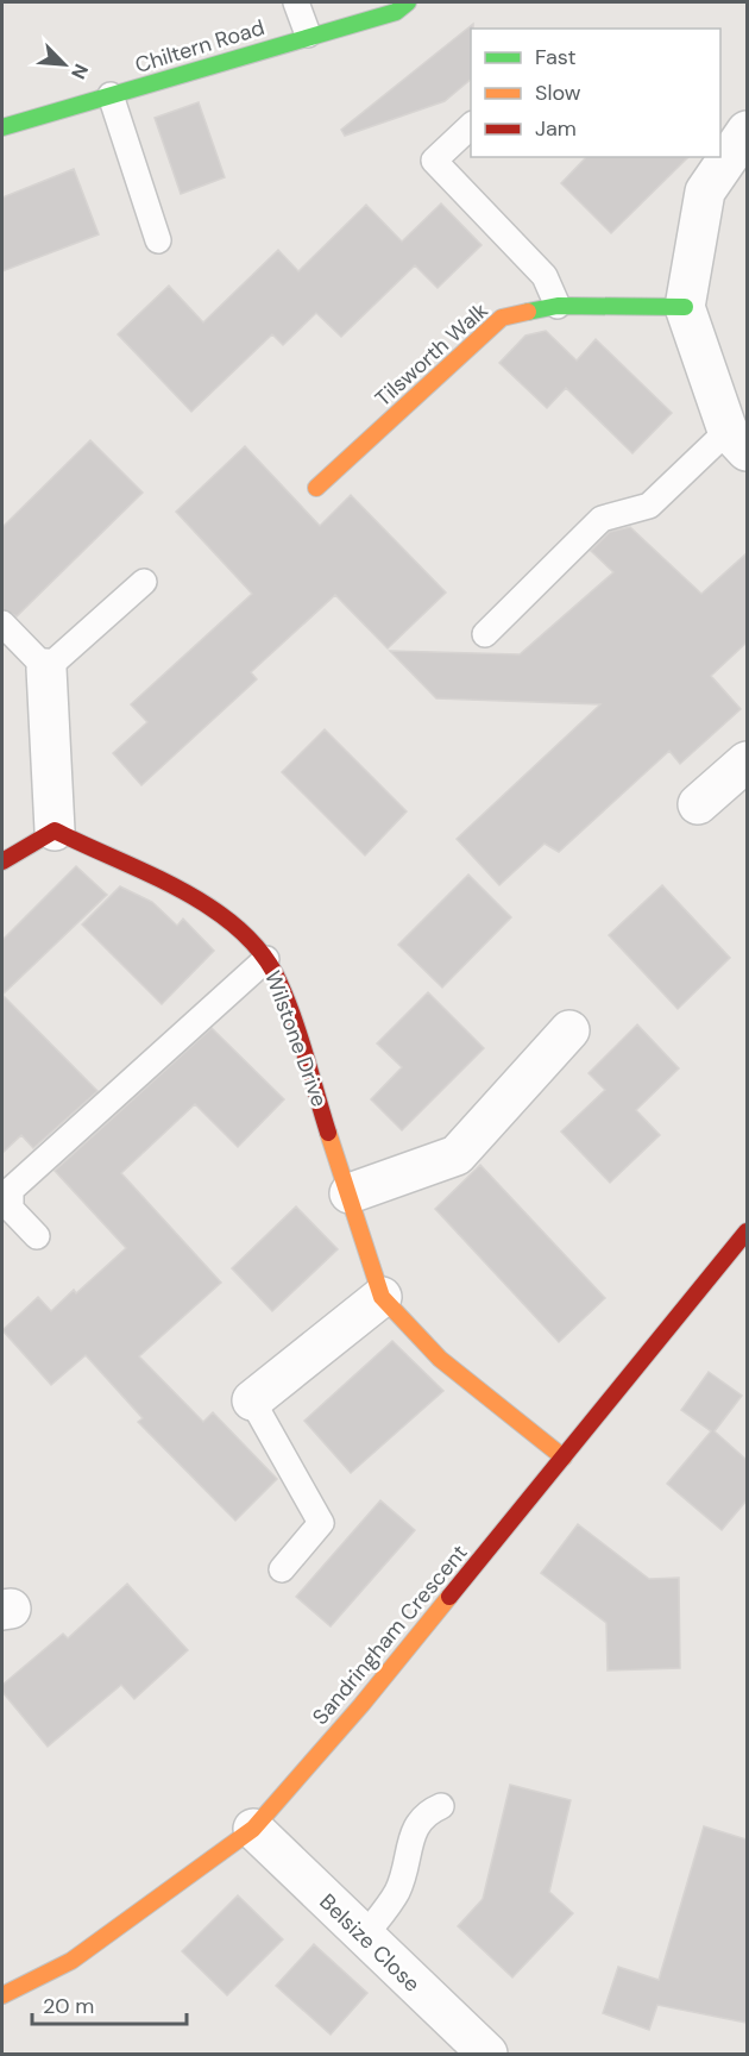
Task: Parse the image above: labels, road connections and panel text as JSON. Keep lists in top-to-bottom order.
{
  "streets": {
    "street": [
      "Chiltern Road",
      "Tilsworth Walk",
      "Wilstone Drive",
      "Sandringham Crescent",
      "Belsize Close"
    ]
  },
  "crossings": [
    ["Wilstone Drive", "Sandringham Crescent"],
    ["Sandringham Crescent", "Belsize Close"]
  ],
  "legend": ["Fast", "Slow", "Jam"],
  "scale_bar": "20 m",
  "north": "bottom right"
}
